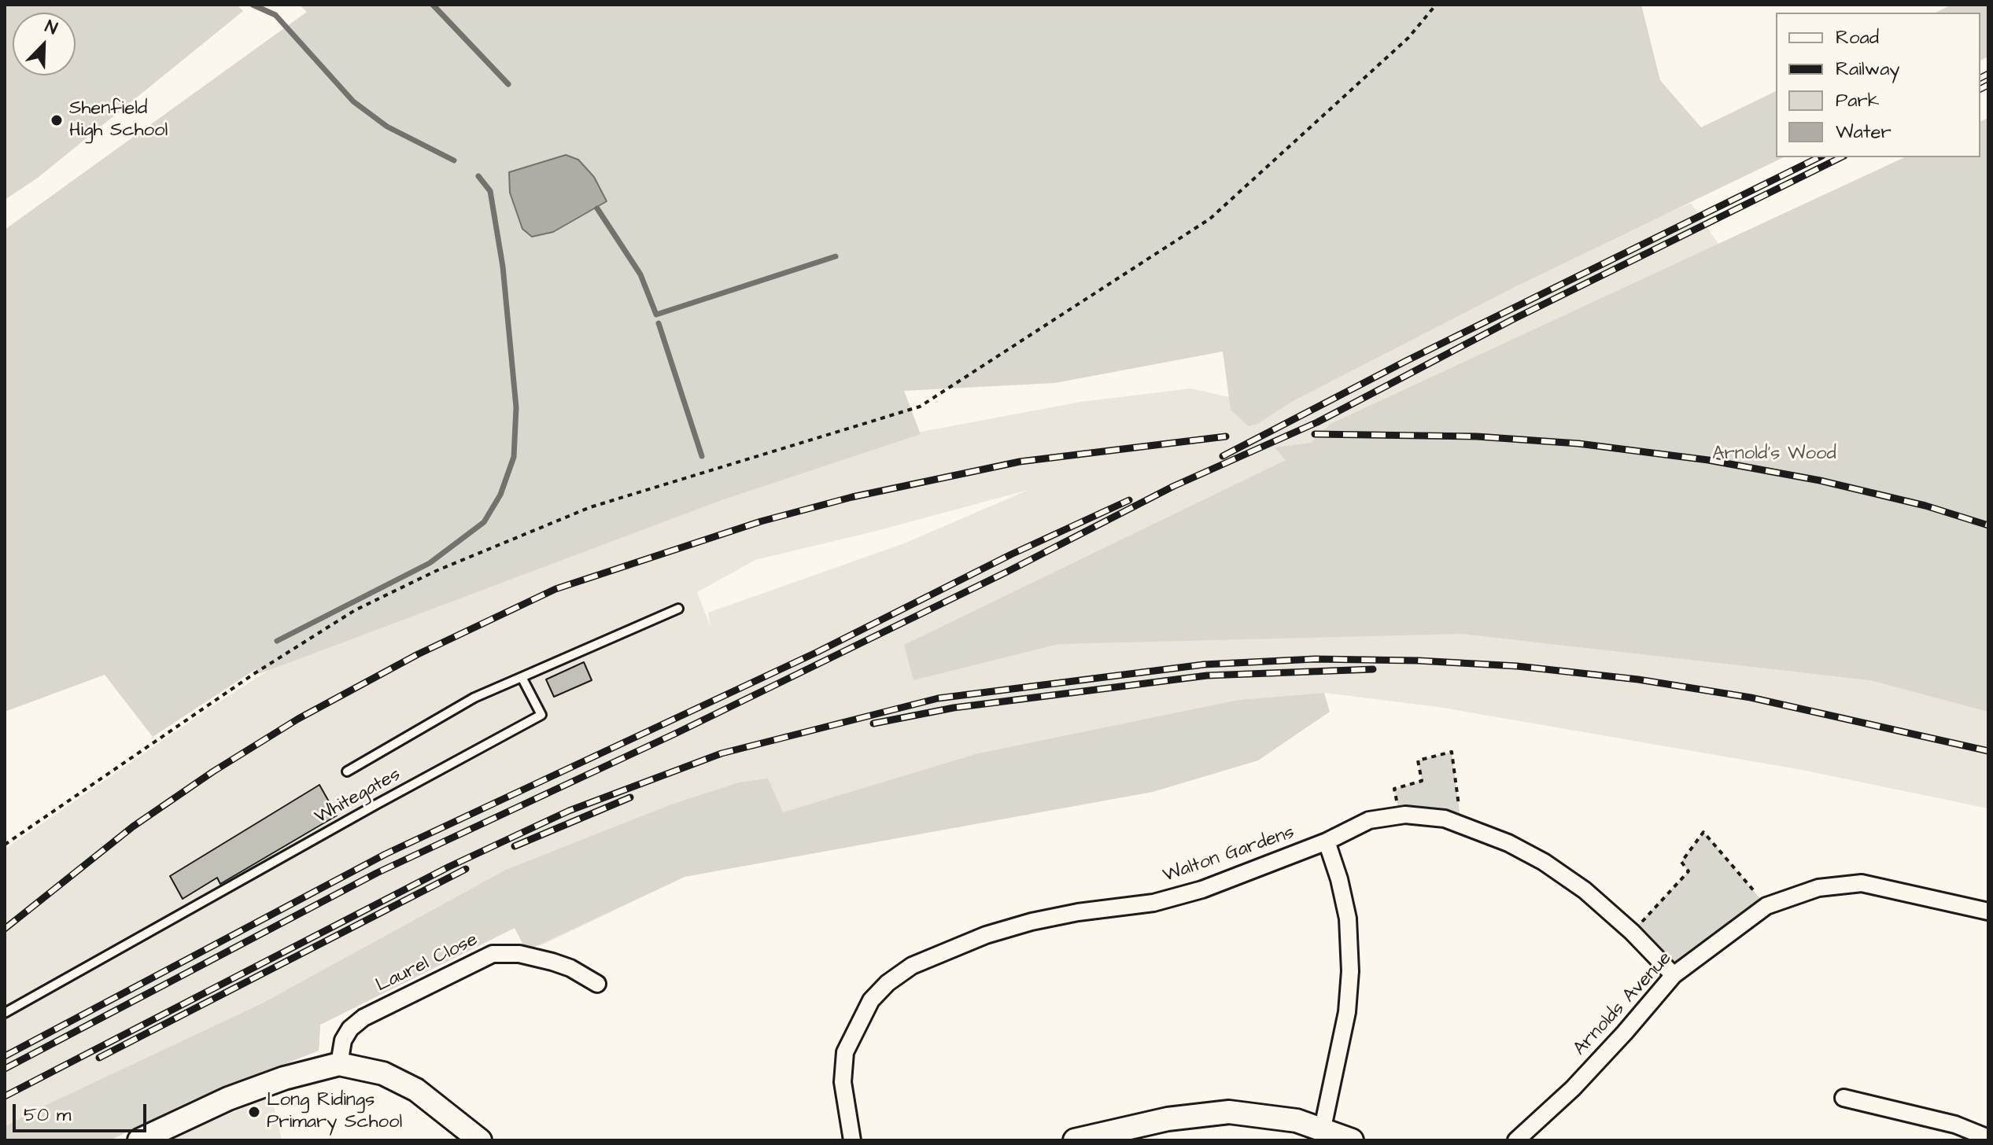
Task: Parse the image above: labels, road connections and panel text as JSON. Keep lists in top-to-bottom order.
{
  "streets": {
    "street": ["Walton Gardens", "Laurel Close", "Arnolds Avenue"],
    "lane": ["Whitegates"]
  },
  "crossings": [
    ["Walton Gardens", "Arnolds Avenue"]
  ],
  "parks": ["Arnold's Wood"],
  "places": ["Shenfield High School", "Long Ridings Primary School"],
  "legend": [
    "Road",
    "Railway",
    "Park",
    "Water"
  ],
  "scale_bar": "50 m",
  "north": "top right"
}
